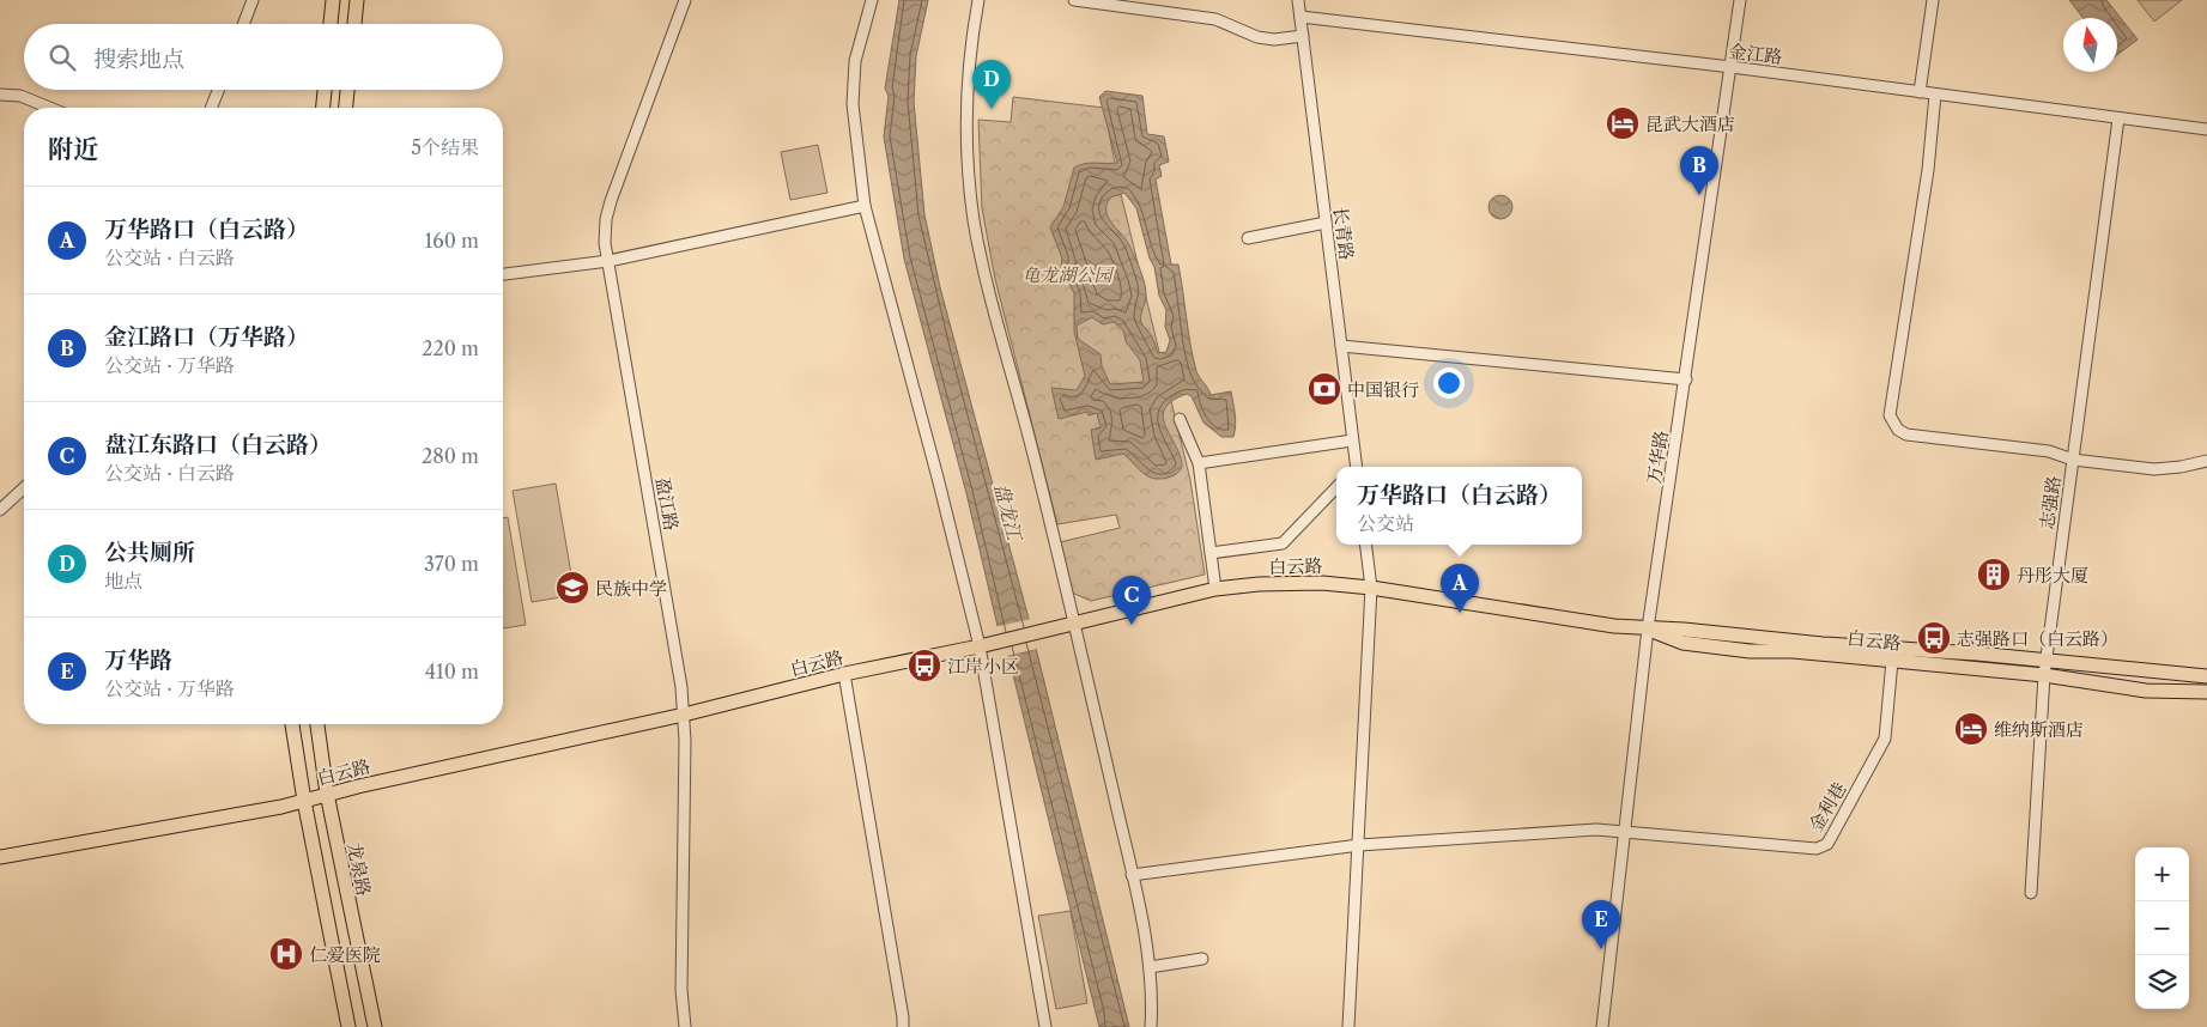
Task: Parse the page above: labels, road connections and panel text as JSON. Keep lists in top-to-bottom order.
{
  "streets": {
    "main road": ["白云路", "龙泉路"],
    "street": [
      "金江路",
      "长青路",
      "万华路",
      "志强路",
      "盈江路",
      "金利巷"
    ]
  },
  "crossings": [
    ["金江路", "长青路"],
    ["金江路", "万华路"],
    ["金江路", "志强路"],
    ["万华路", "白云路"],
    ["万华路", "金利巷"],
    ["志强路", "白云路"],
    ["盈江路", "白云路"],
    ["白云路", "金利巷"],
    ["白云路", "龙泉路"]
  ],
  "water": ["盘龙江"],
  "parks": ["龟龙湖公园"],
  "places": {
    "hotel": ["昆武大酒店", "维纳斯酒店"],
    "bank": ["中国银行"],
    "building": ["丹彤大厦"],
    "school or university": ["民族中学"],
    "bus stop": ["志强路口（白云路）", "江岸小区"],
    "hospital": ["仁爱医院"]
  },
  "north": "top",
  "page": {
    "search": "搜索地点",
    "pins": [
      "D",
      "B",
      "A",
      "C",
      "E"
    ],
    "heading": ["附近", "5个结果"],
    "list": [
      {
        "mark": "A",
        "name": "万华路口（白云路）",
        "note": "公交站 · 白云路",
        "value": "160 m"
      },
      {
        "mark": "B",
        "name": "金江路口（万华路）",
        "note": "公交站 · 万华路",
        "value": "220 m"
      },
      {
        "mark": "C",
        "name": "盘江东路口（白云路）",
        "note": "公交站 · 白云路",
        "value": "280 m"
      },
      {
        "mark": "D",
        "name": "公共厕所",
        "note": "地点",
        "value": "370 m"
      },
      {
        "mark": "E",
        "name": "万华路",
        "note": "公交站 · 万华路",
        "value": "410 m"
      }
    ],
    "popup": ["万华路口（白云路）", "公交站"],
    "map_buttons": ["+", "−"]
  }
}
